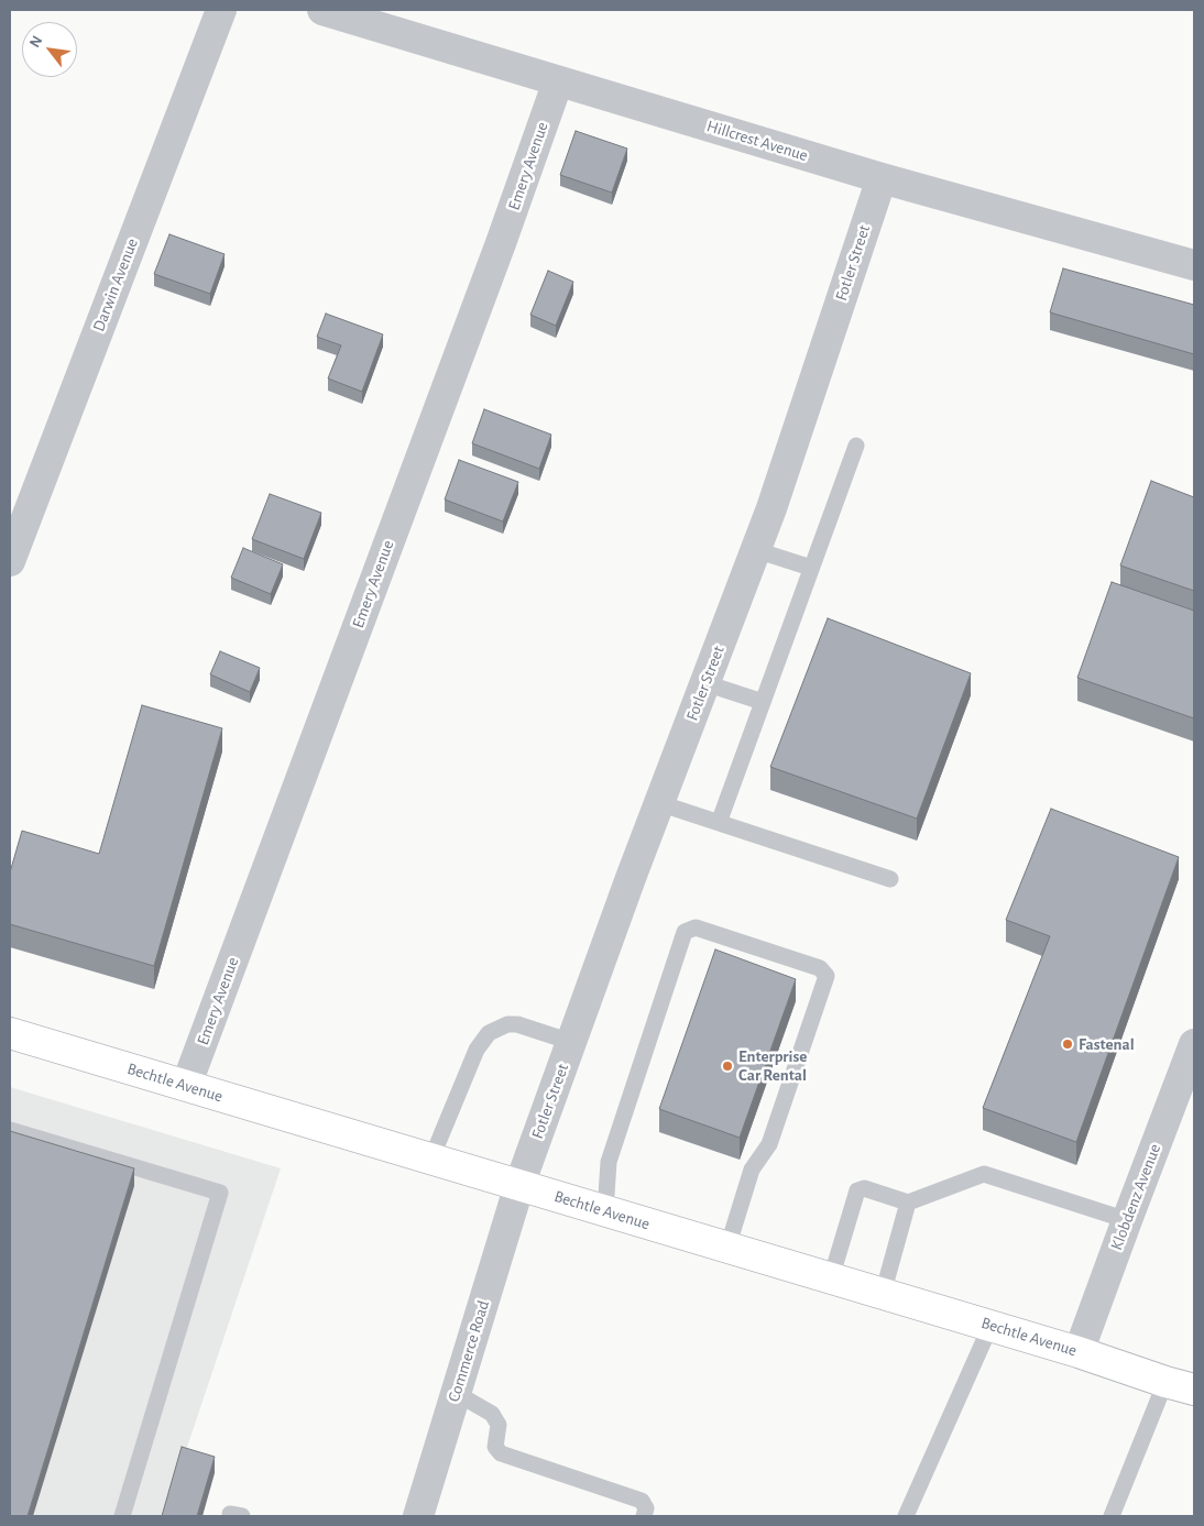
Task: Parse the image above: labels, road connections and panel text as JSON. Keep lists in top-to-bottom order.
{
  "streets": {
    "main road": ["Bechtle Avenue"],
    "street": [
      "Hillcrest Avenue",
      "Emery Avenue",
      "Fotler Street",
      "Darwin Avenue",
      "Klobdenz Avenue",
      "Commerce Road"
    ]
  },
  "crossings": [
    ["Hillcrest Avenue", "Emery Avenue"],
    ["Hillcrest Avenue", "Fotler Street"],
    ["Emery Avenue", "Bechtle Avenue"],
    ["Fotler Street", "Bechtle Avenue"],
    ["Fotler Street", "Commerce Road"],
    ["Bechtle Avenue", "Klobdenz Avenue"],
    ["Bechtle Avenue", "Commerce Road"]
  ],
  "places": ["Fastenal", "Enterprise Car Rental"],
  "north": "top left"
}
